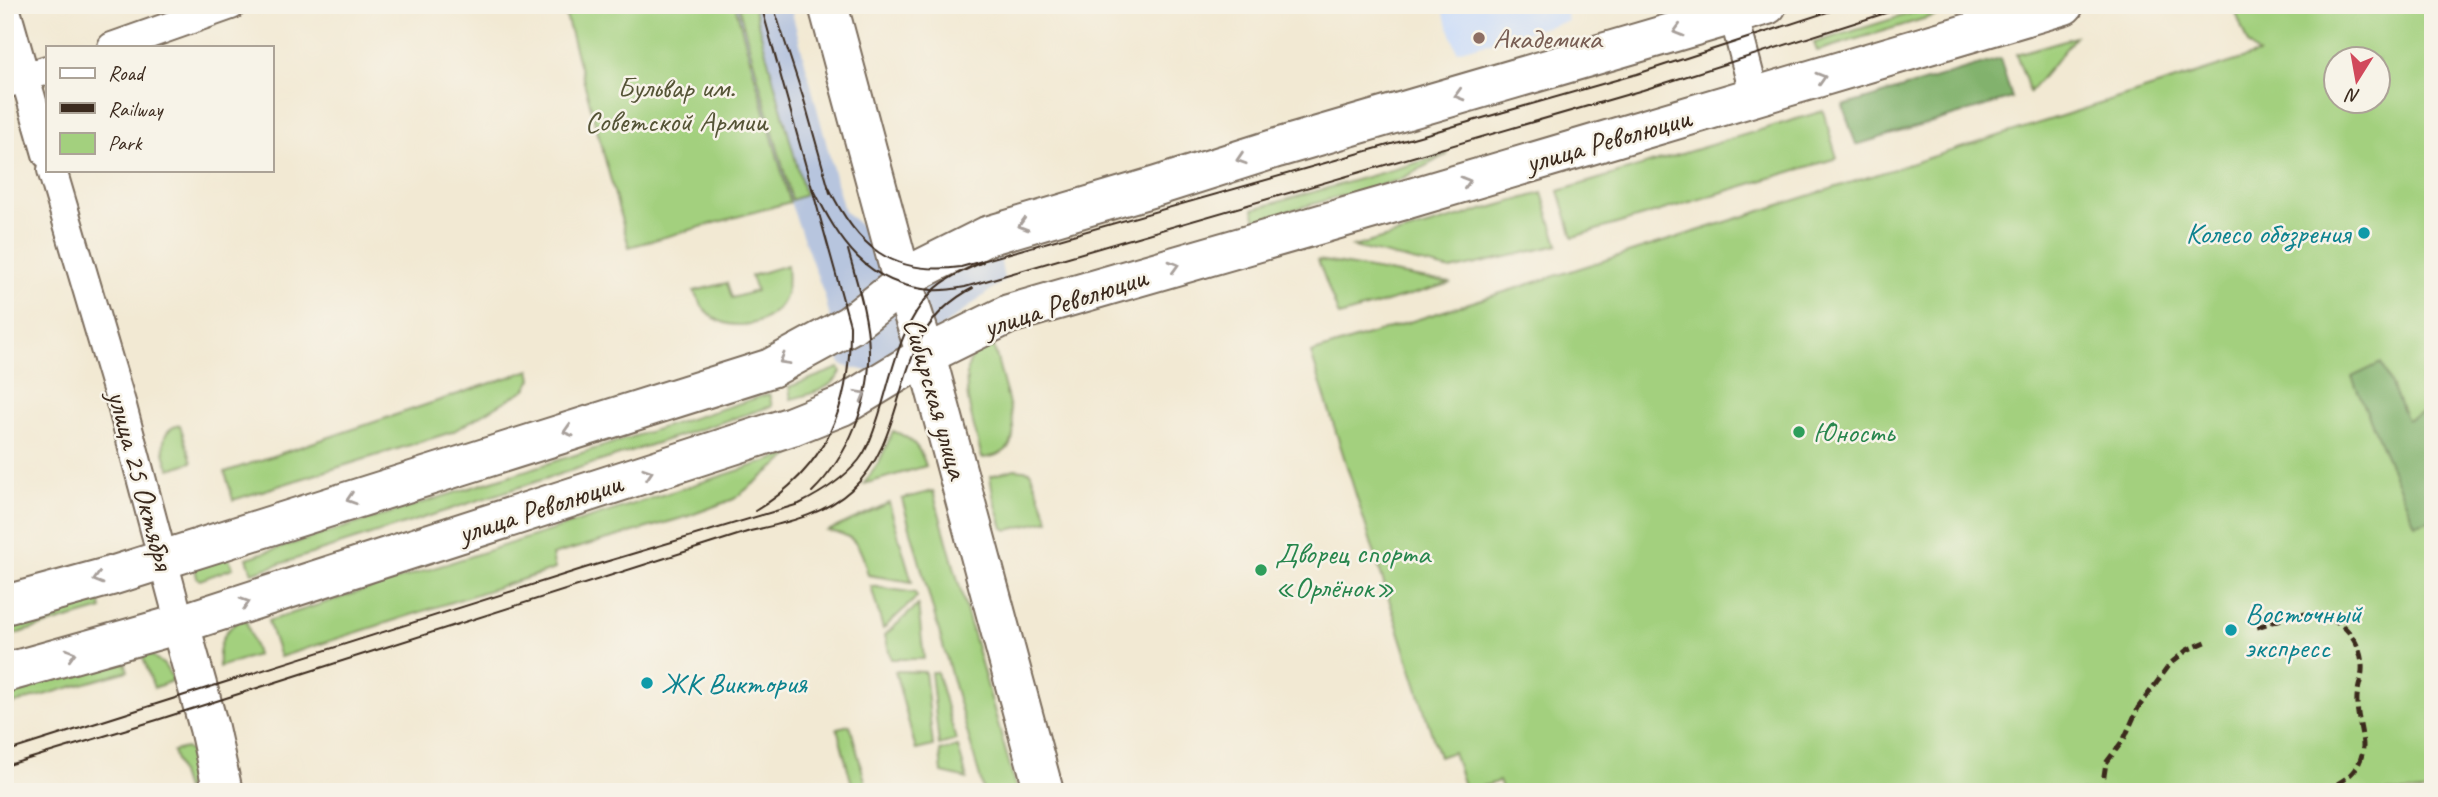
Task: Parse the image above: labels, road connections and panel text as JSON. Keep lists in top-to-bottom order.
{
  "streets": {
    "main road": ["улица Революции", "Сибирская улица", "улица 25 Октября"]
  },
  "crossings": [
    ["улица Революции", "Сибирская улица"],
    ["улица Революции", "улица 25 Октября"]
  ],
  "parks": ["Бульвар им. Советской Армии"],
  "places": [
    "Академика",
    "Колесо обозрения",
    "Юность",
    "Дворец спорта «Орлёнок»",
    "Восточный экспресс",
    "ЖК Виктория"
  ],
  "legend": ["Road", "Railway", "Park"],
  "north": "bottom"
}
